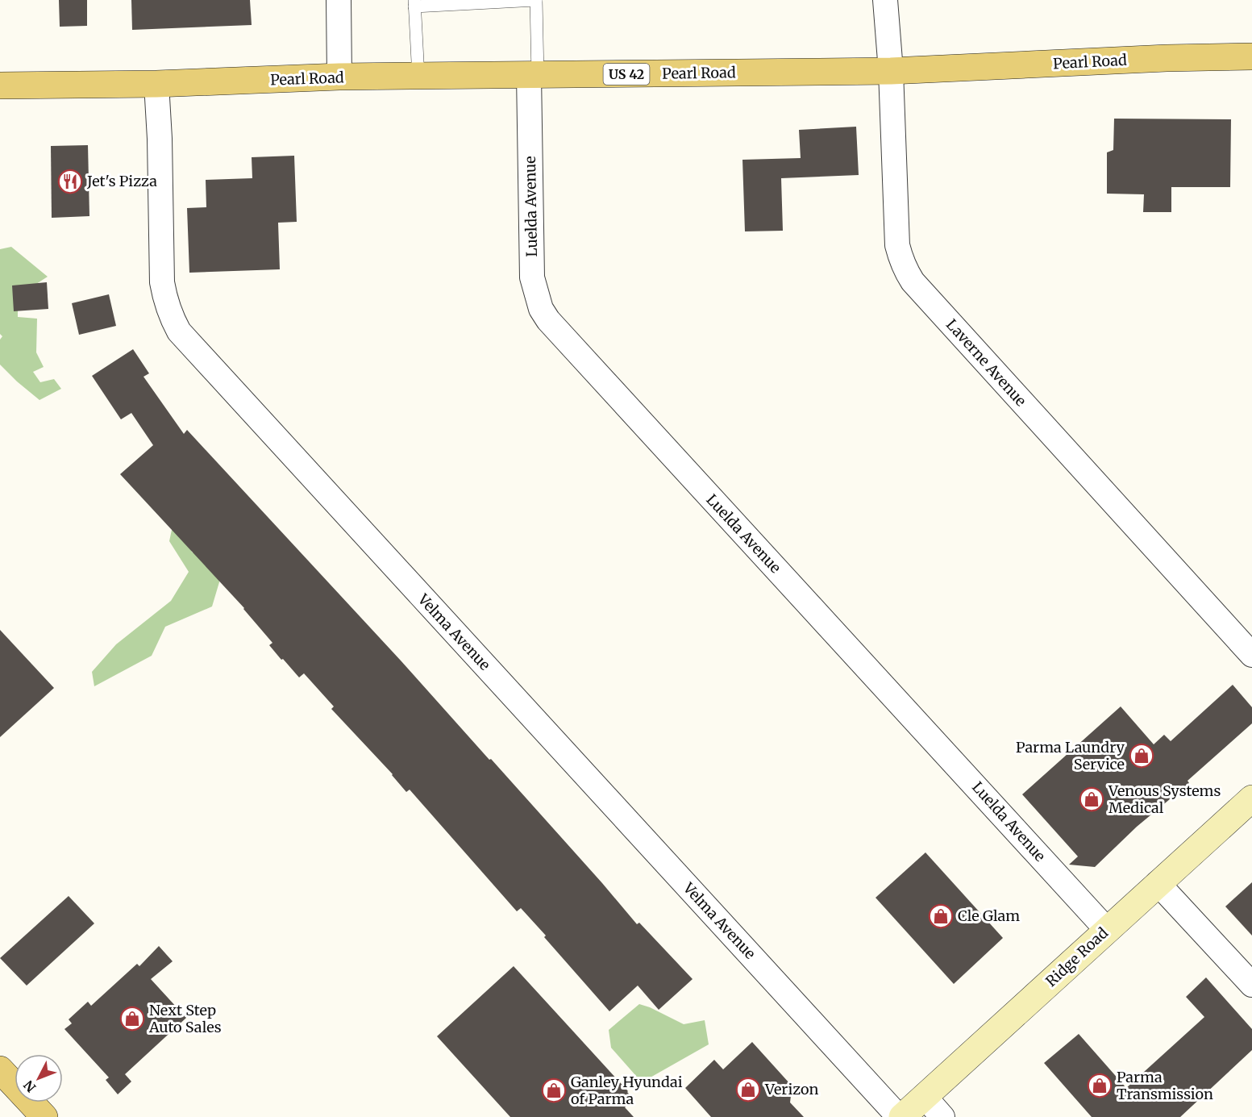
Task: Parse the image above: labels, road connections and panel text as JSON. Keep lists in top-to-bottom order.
{
  "streets": {
    "main road": ["Pearl Road", "US 42", "Ridge Road"],
    "street": ["Luelda Avenue", "Laverne Avenue", "Velma Avenue"]
  },
  "crossings": [
    ["Pearl Road", "Luelda Avenue"],
    ["Pearl Road", "Laverne Avenue"],
    ["Pearl Road", "Velma Avenue"],
    ["Luelda Avenue", "Ridge Road"],
    ["Velma Avenue", "Ridge Road"]
  ],
  "places": {
    "restaurant": ["Jet's Pizza"],
    "shop": [
      "Parma Laundry Service",
      "Venous Systems Medical",
      "Cle Glam",
      "Next Step Auto Sales",
      "Parma Transmission",
      "Verizon",
      "Ganley Hyundai of Parma"
    ]
  },
  "north": "bottom left"
}
